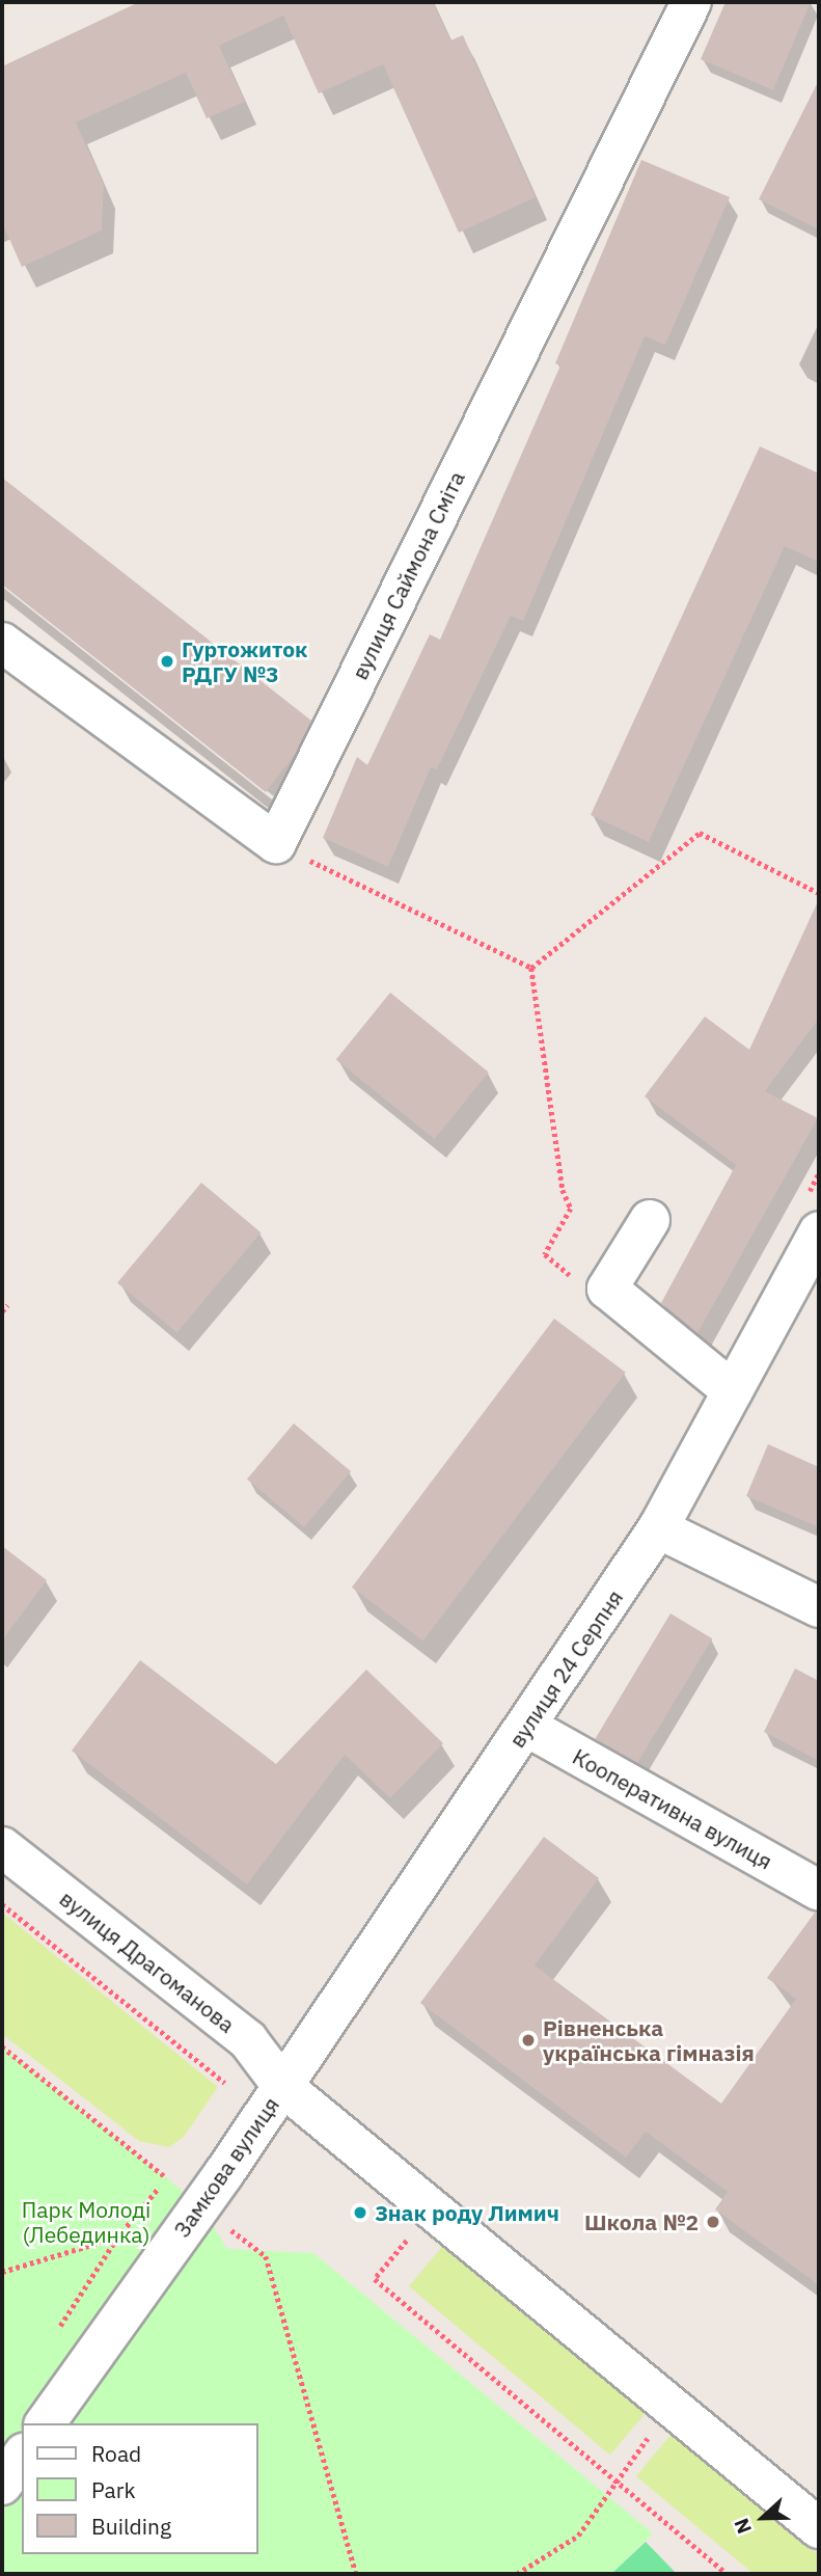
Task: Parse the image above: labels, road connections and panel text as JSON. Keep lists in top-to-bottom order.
{
  "streets": {
    "street": [
      "вулиця Саймона Сміта",
      "вулиця 24 Серпня",
      "Кооперативна вулиця",
      "вулиця Драгоманова",
      "Замкова вулиця"
    ]
  },
  "crossings": [
    ["вулиця 24 Серпня", "Кооперативна вулиця"],
    ["вулиця 24 Серпня", "вулиця Драгоманова"],
    ["вулиця 24 Серпня", "Замкова вулиця"],
    ["вулиця Драгоманова", "Замкова вулиця"]
  ],
  "parks": ["Парк Молоді (Лебединка)"],
  "places": [
    "Гуртожиток РДГУ №3",
    "Рівненська українська гімназія",
    "Знак роду Лимич",
    "Школа №2"
  ],
  "legend": ["Road", "Park", "Building"],
  "north": "left"
}
